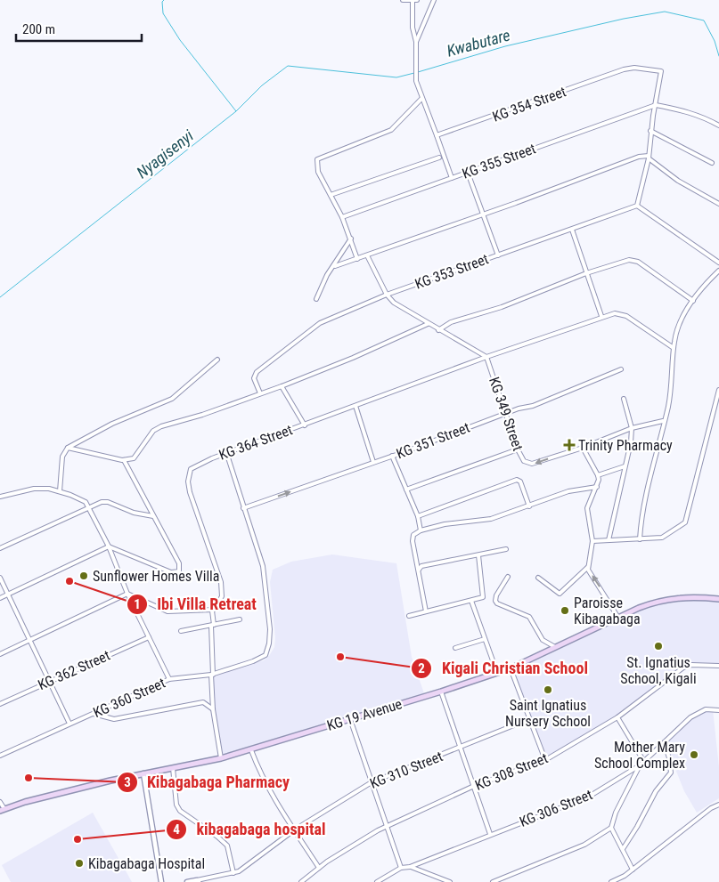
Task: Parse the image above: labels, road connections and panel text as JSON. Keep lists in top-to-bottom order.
{
  "streets": {
    "main road": ["KG 19 Avenue"],
    "street": [
      "KG 354 Street",
      "KG 355 Street",
      "KG 353 Street",
      "KG 349 Street",
      "KG 351 Street",
      "KG 364 Street",
      "KG 362 Street",
      "KG 360 Street",
      "KG 310 Street",
      "KG 308 Street",
      "KG 306 Street"
    ]
  },
  "crossings": [
    ["KG 354 Street", "KG 355 Street"],
    ["KG 349 Street", "KG 351 Street"],
    ["KG 349 Street", "KG 364 Street"],
    ["KG 351 Street", "KG 360 Street"],
    ["KG 364 Street", "KG 360 Street"]
  ],
  "one_way": ["KG 349 Street"],
  "water": ["Kwabutare", "Nyagisenyi"],
  "places": {
    "health": ["Trinity Pharmacy"],
    "other": [
      "Sunflower Homes Villa",
      "Ibi Villa Retreat",
      "Paroisse Kibagabaga",
      "St. Ignatius School, Kigali",
      "Kigali Christian School",
      "Saint Ignatius Nursery School",
      "Mother Mary School Complex",
      "Kibagabaga Pharmacy",
      "kibagabaga hospital",
      "Kibagabaga Hospital"
    ]
  },
  "scale_bar": "200 m"
}
